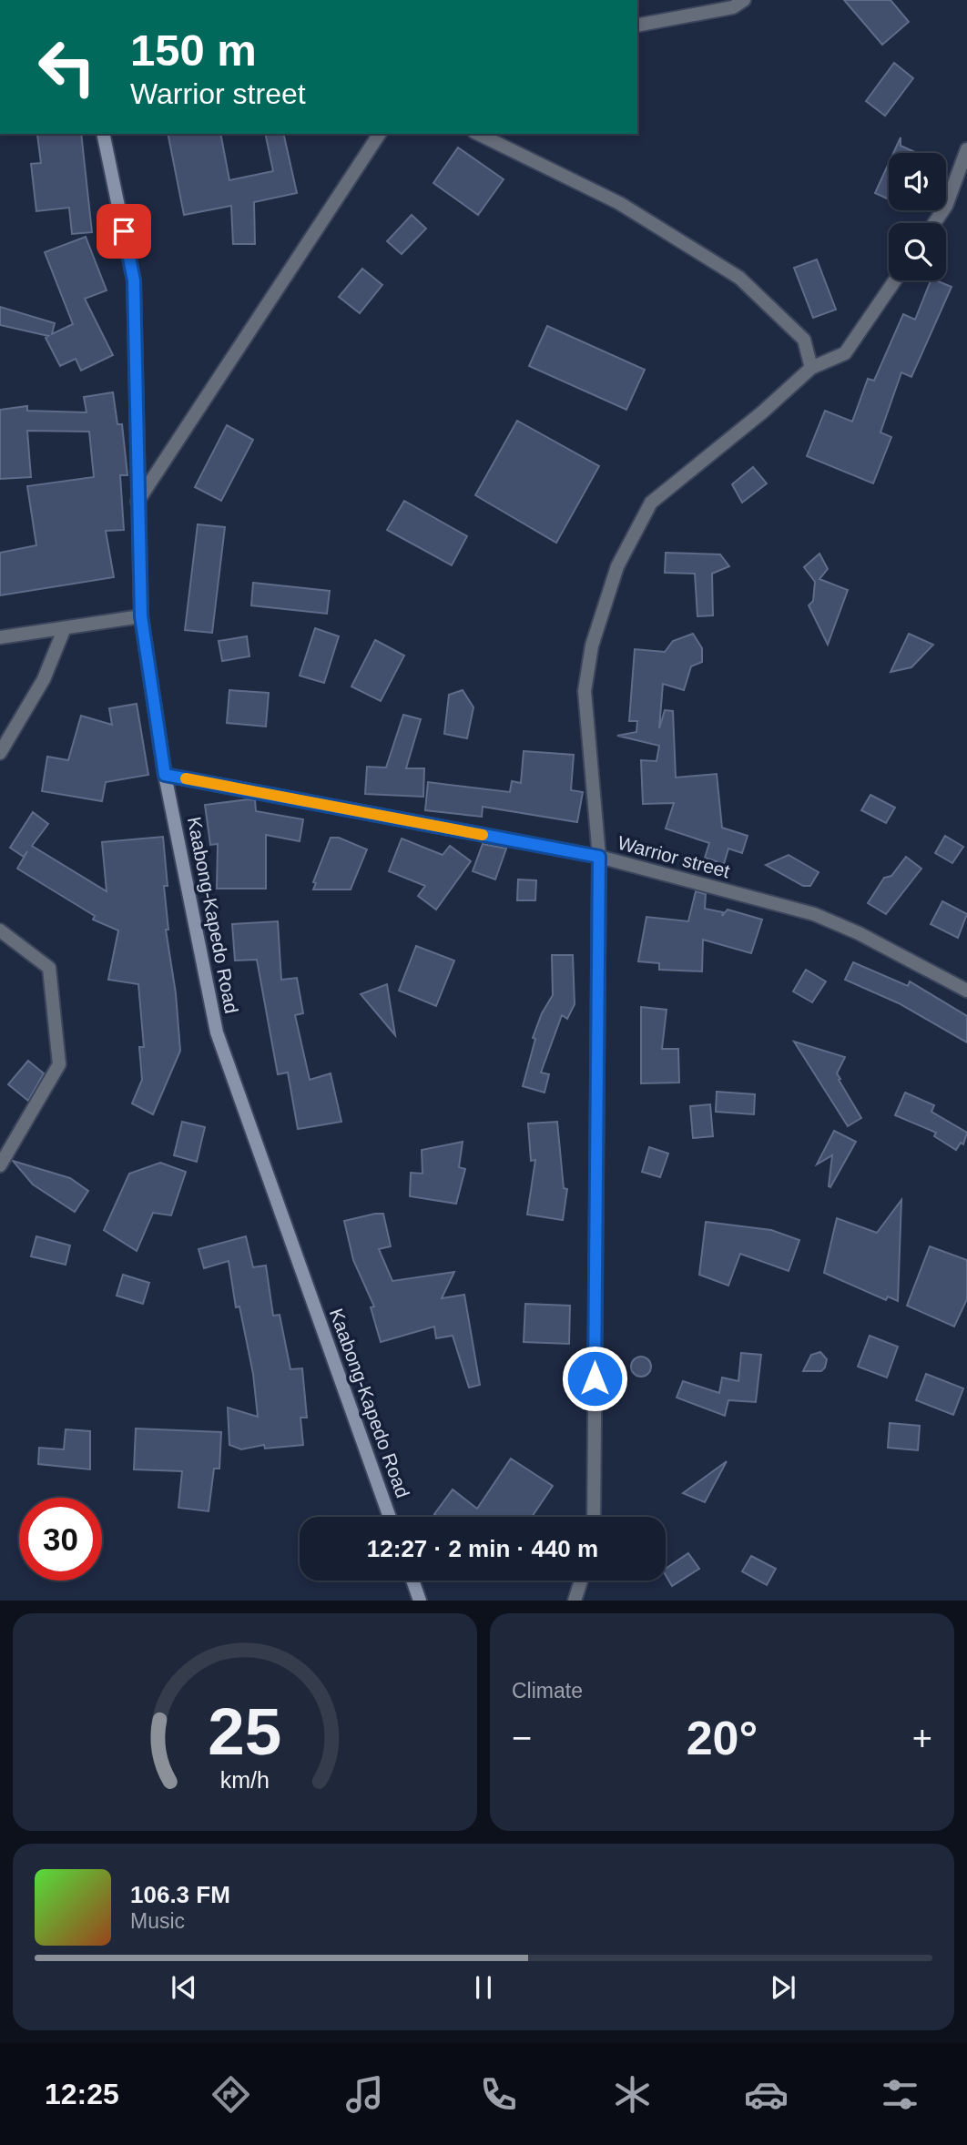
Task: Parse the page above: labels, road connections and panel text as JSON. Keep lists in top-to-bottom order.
{
  "streets": {
    "main road": ["Kaabong-Kapedo Road"],
    "street": ["Warrior street"]
  },
  "crossings": [
    ["Warrior street", "Kaabong-Kapedo Road"]
  ],
  "page": {
    "turn": ["150 m", "Warrior street"],
    "limit": "30",
    "trip": "12:27 · 2 min · 440 m",
    "tile": "Climate",
    "heat": ["−", "20°", "+"],
    "song": ["106.3 FM", "Music"],
    "tabs": "12:25",
    "gauge": ["25", "km/h"]
  }
}
